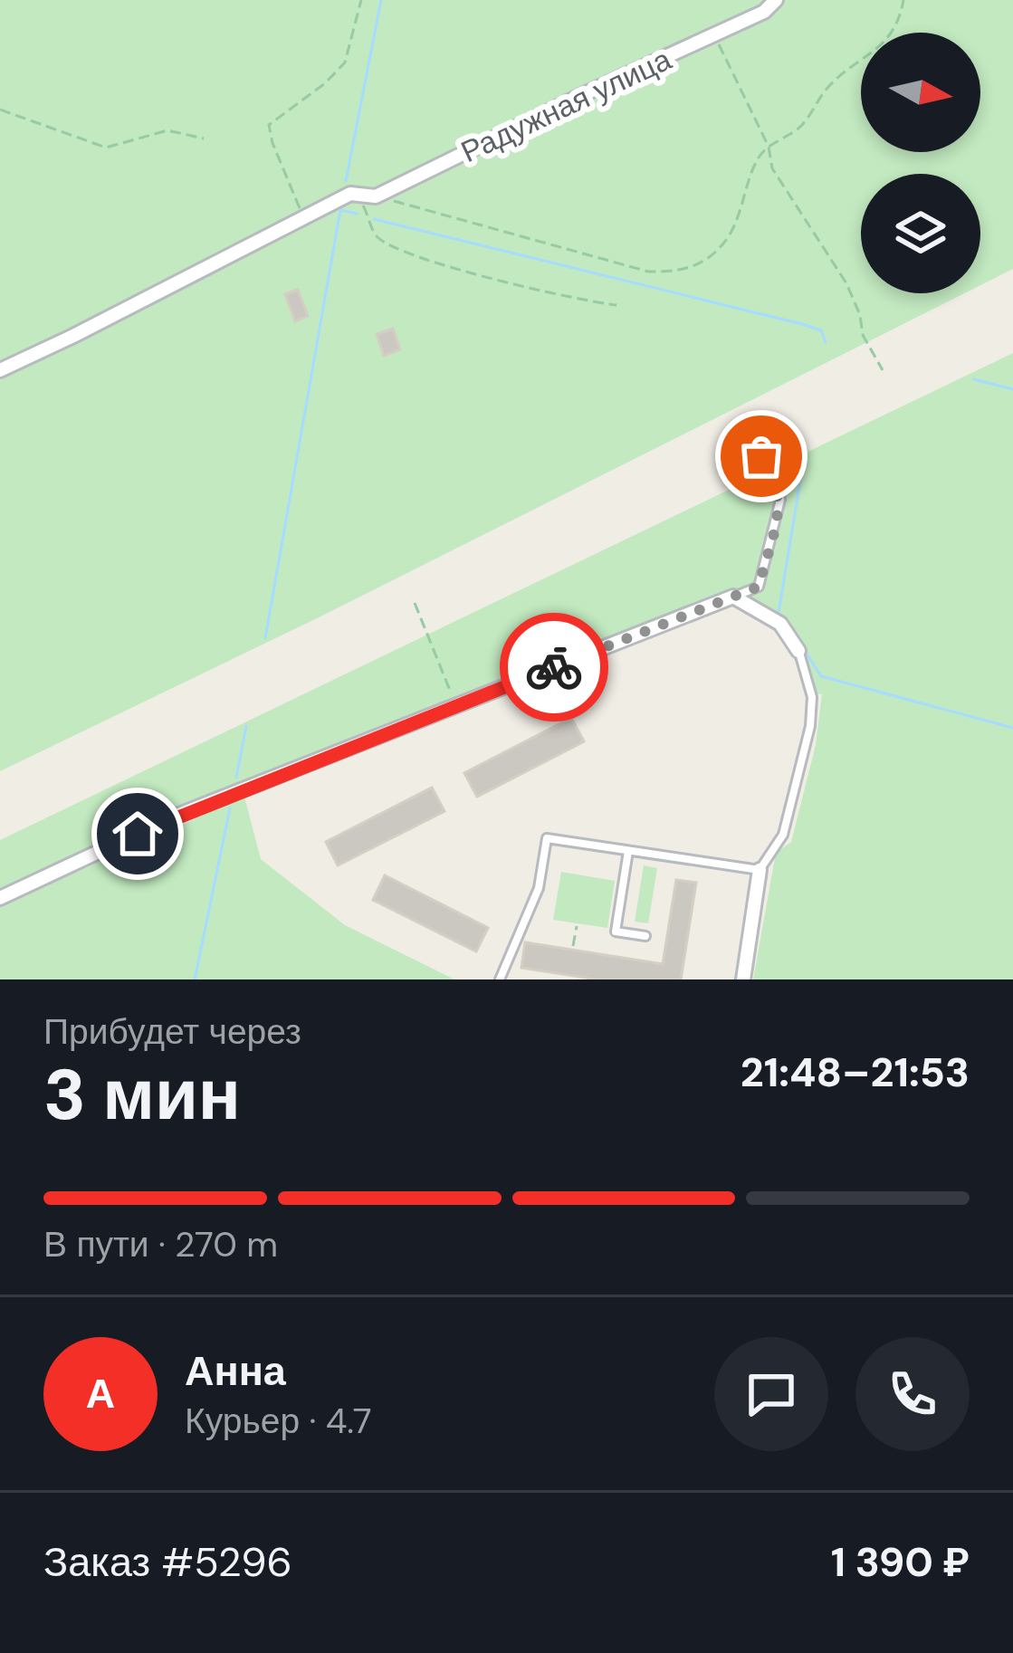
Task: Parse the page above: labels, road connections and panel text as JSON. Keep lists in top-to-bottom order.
{
  "streets": {
    "street": ["Радужная улица"]
  },
  "north": "right",
  "page": {
    "heading": ["3 мин", "Прибудет через", "21:48–21:53"],
    "panel": [
      "Анна",
      "Курьер · 4.7",
      "Заказ #5296",
      "1 390 ₽"
    ],
    "bar": "В пути · 270 m",
    "round": "А"
  }
}
